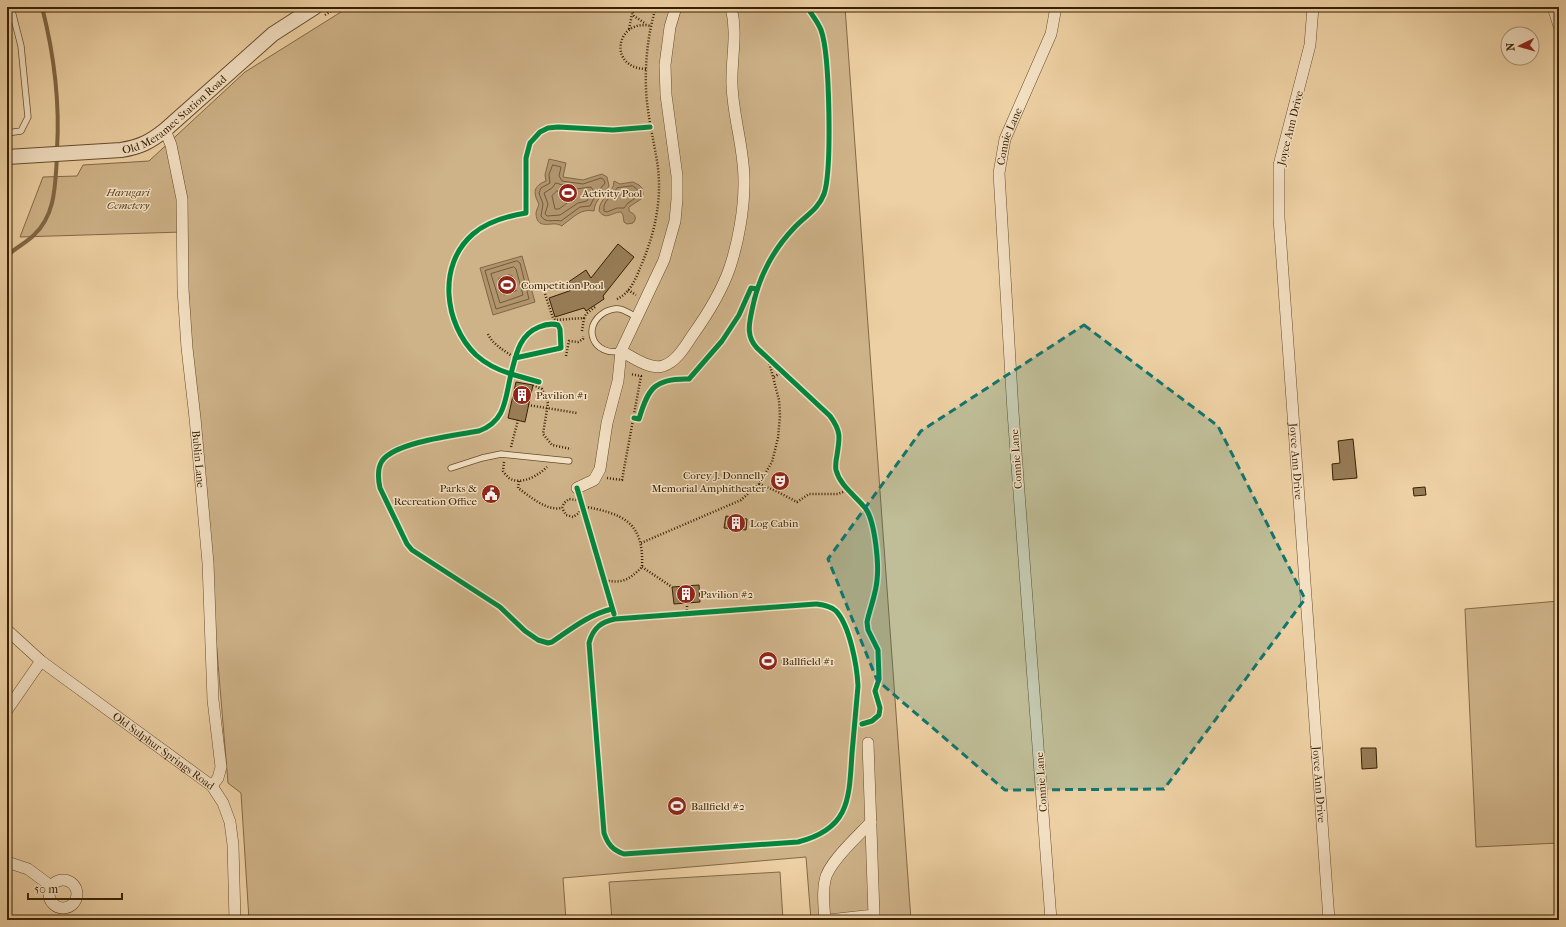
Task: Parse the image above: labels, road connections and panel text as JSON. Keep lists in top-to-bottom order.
{
  "streets": {
    "street": [
      "Old Meramec Station Road",
      "Joyce Ann Drive",
      "Connie Lane",
      "Bublin Lane",
      "Old Sulphur Springs Road"
    ]
  },
  "crossings": [
    ["Old Meramec Station Road", "Bublin Lane"],
    ["Bublin Lane", "Old Sulphur Springs Road"]
  ],
  "parks": ["Harugari Cemetery"],
  "places": {
    "sports": [
      "Activity Pool",
      "Competition Pool",
      "Ballfield #1",
      "Ballfield #2"
    ],
    "building": ["Pavilion #1", "Log Cabin", "Pavilion #2"],
    "theatre": ["Corey J. Donnelly Memorial Amphitheater"],
    "public building": ["Parks & Recreation Office"]
  },
  "scale_bar": "50 m",
  "north": "left"
}
